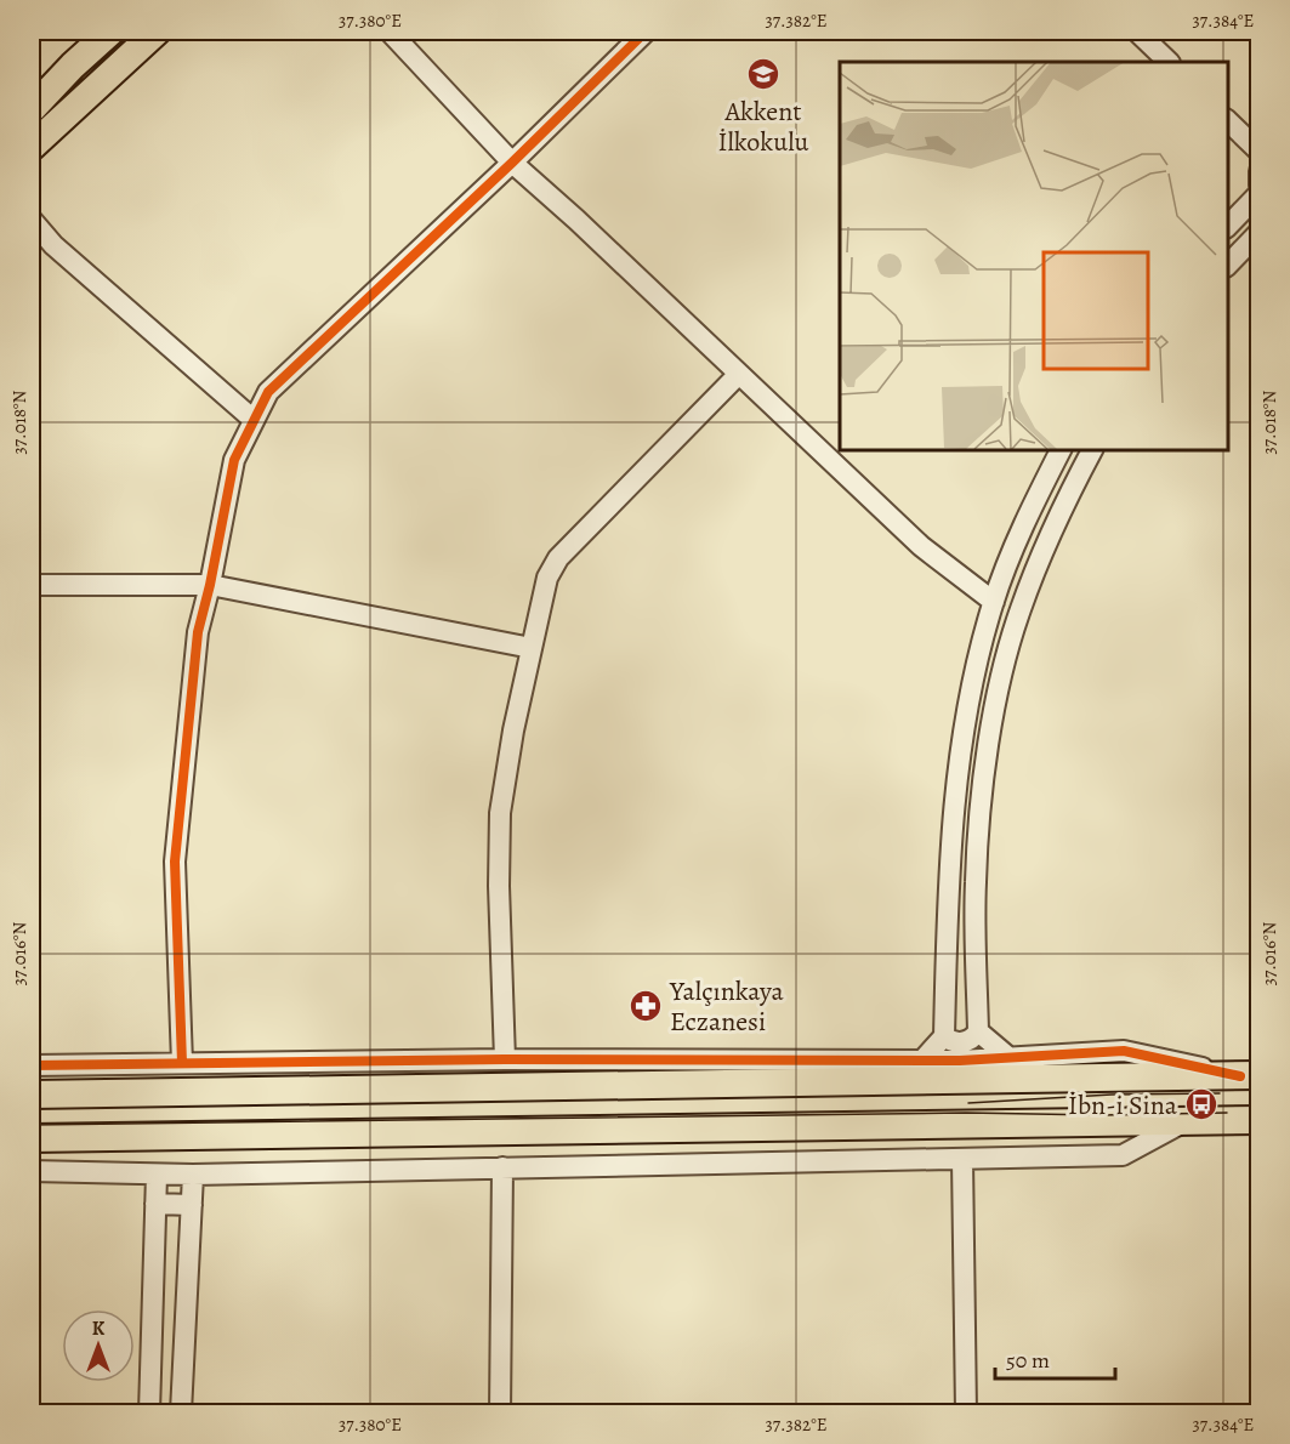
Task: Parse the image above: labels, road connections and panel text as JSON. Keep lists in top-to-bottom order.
{
  "places": {
    "school or university": ["Akkent İlkokulu"],
    "pharmacy": ["Yalçınkaya Eczanesi"],
    "bus stop": ["İbn-i Sina"]
  },
  "scale_bar": "50 m",
  "north": "top",
  "coordinates": [
    "37.380°E",
    "37.382°E",
    "37.384°E",
    "37.018°N",
    "37.016°N"
  ]
}
